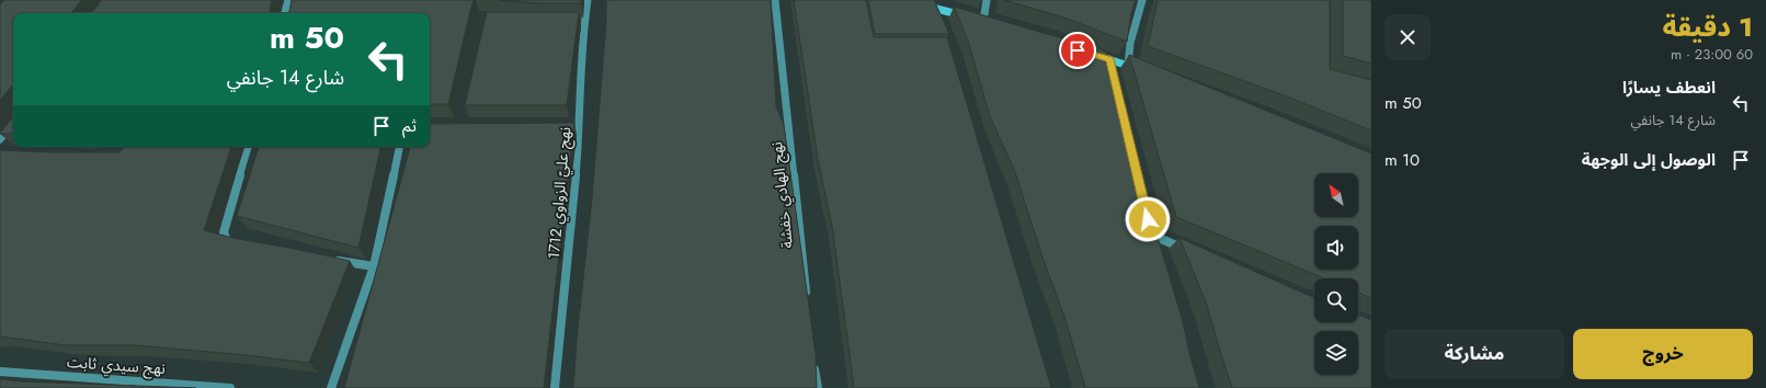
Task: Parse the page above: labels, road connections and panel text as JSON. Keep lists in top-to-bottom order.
{
  "streets": {
    "street": ["نهج عليّ الزواوي 1712", "نهج الهادي خفشة", "نهج سيدي ثابت"]
  },
  "north": "top left",
  "page": {
    "heading": ["1 دقيقة", "60 m · 23:00"],
    "turn": ["50 m", "شارع 14 جانفي"],
    "list": [
      {
        "name": "انعطف يسارًا",
        "note": "شارع 14 جانفي",
        "value": "50 m"
      },
      {
        "name": "الوصول إلى الوجهة",
        "value": "10 m"
      }
    ],
    "then": "ثم",
    "buttons": ["خروج", "مشاركة"]
  }
}
